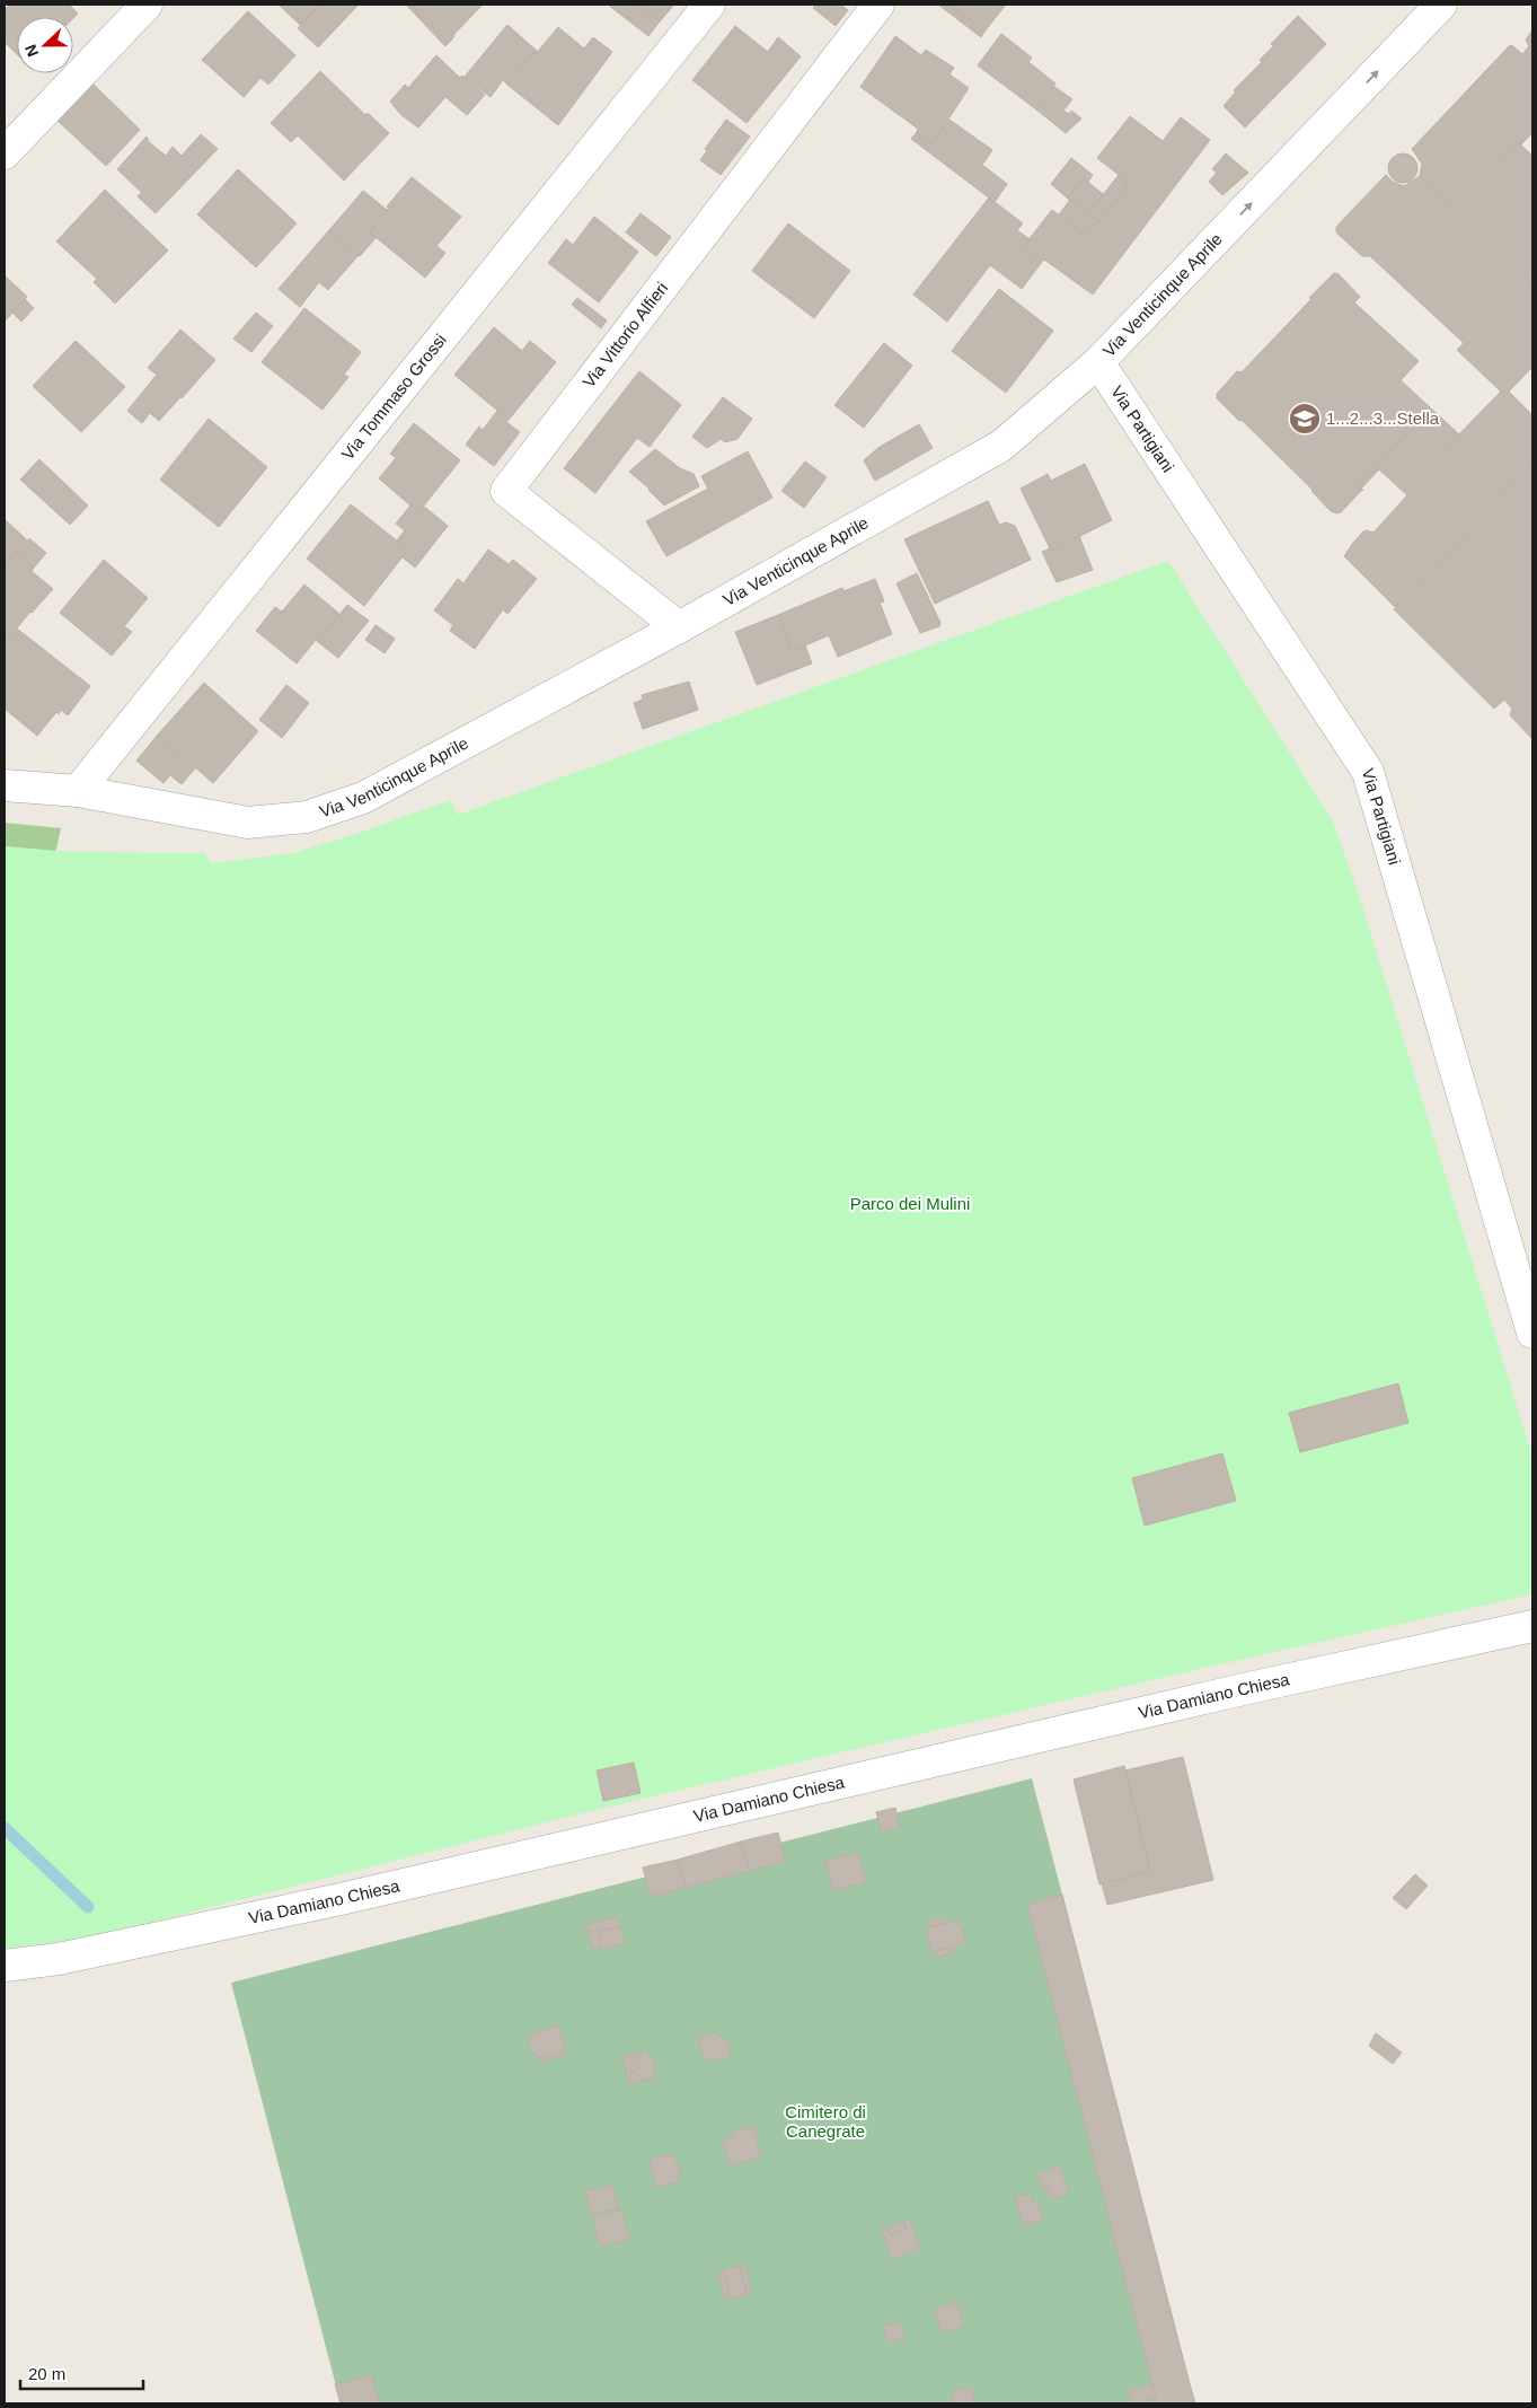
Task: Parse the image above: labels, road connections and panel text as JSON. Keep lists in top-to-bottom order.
{
  "streets": {
    "street": [
      "Via Venticinque Aprile",
      "Via Vittorio Alfieri",
      "Via Tommaso Grossi",
      "Via Partigiani",
      "Via Damiano Chiesa"
    ]
  },
  "crossings": [
    ["Via Venticinque Aprile", "Via Vittorio Alfieri"],
    ["Via Venticinque Aprile", "Via Tommaso Grossi"],
    ["Via Venticinque Aprile", "Via Partigiani"]
  ],
  "parks": ["Parco dei Mulini", "Cimitero di Canegrate"],
  "places": {
    "school or university": ["1...2...3...Stella"]
  },
  "scale_bar": "20 m",
  "north": "left"
}
